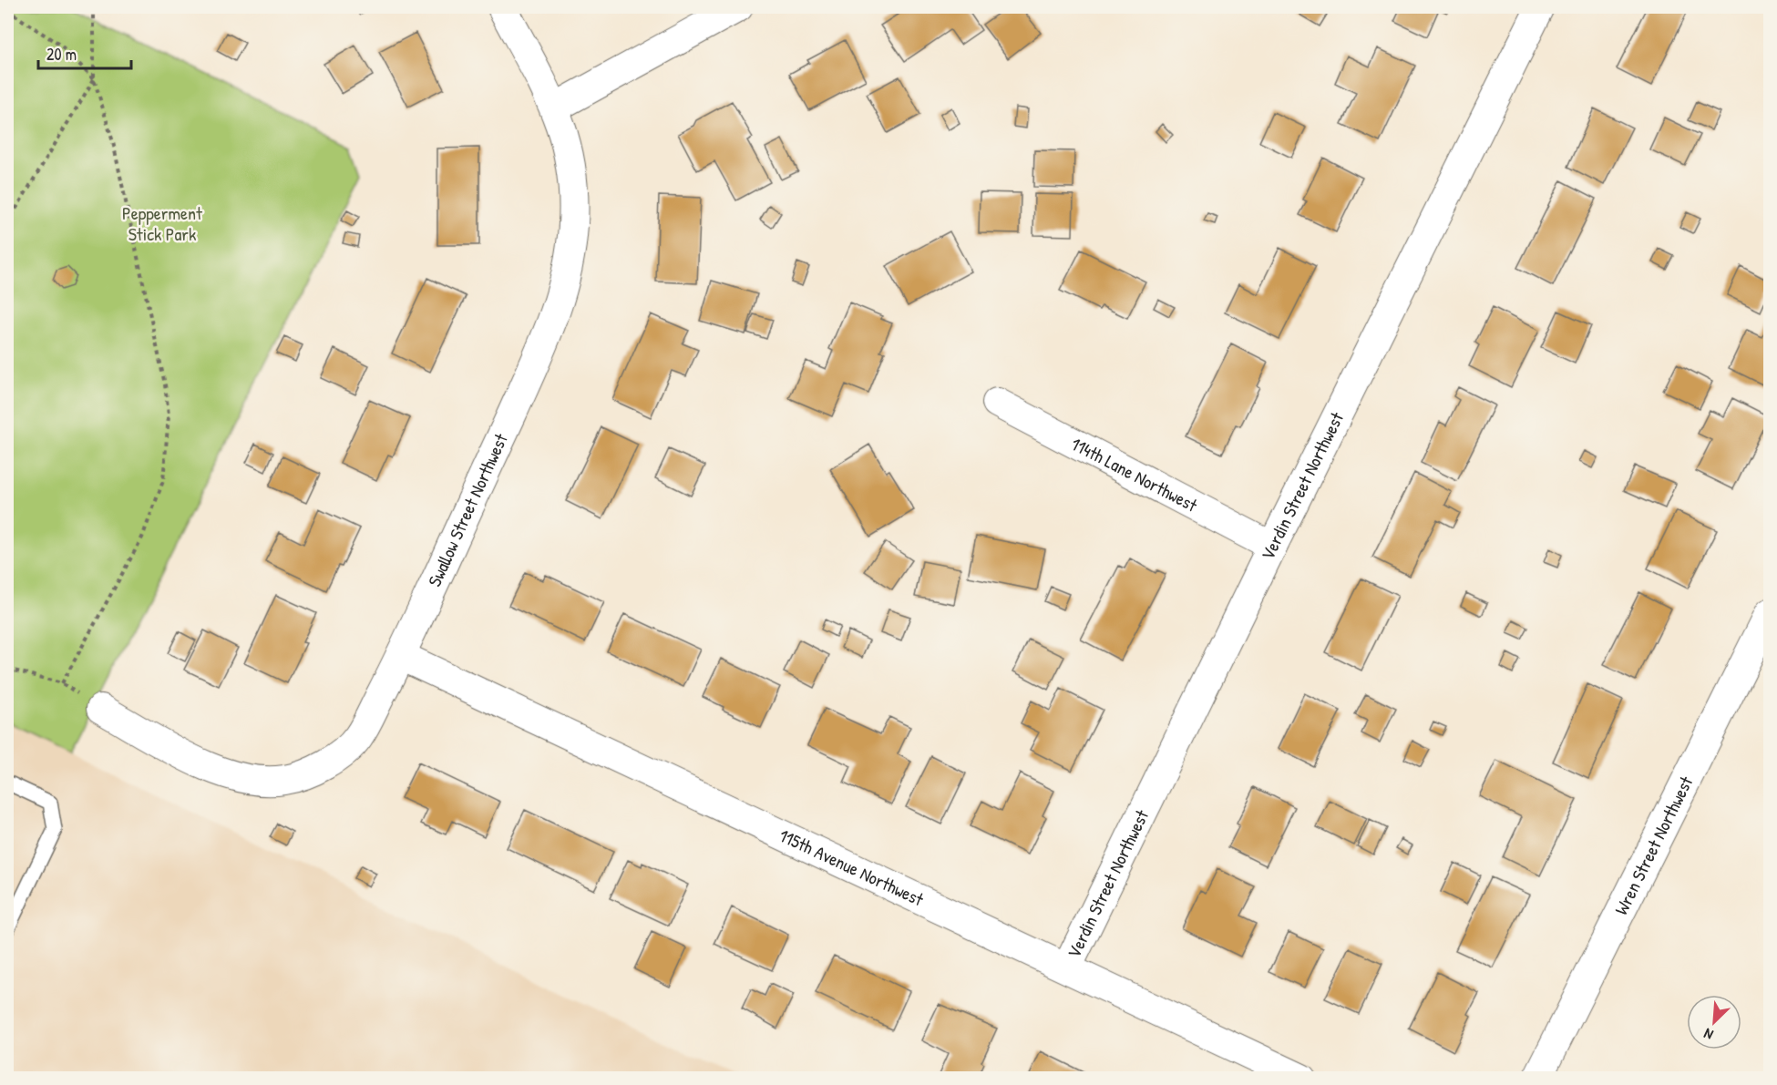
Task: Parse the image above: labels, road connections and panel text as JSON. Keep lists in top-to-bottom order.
{
  "streets": {
    "street": [
      "114th Lane Northwest",
      "Verdin Street Northwest",
      "Swallow Street Northwest",
      "Wren Street Northwest",
      "115th Avenue Northwest"
    ]
  },
  "crossings": [
    ["114th Lane Northwest", "Verdin Street Northwest"],
    ["Verdin Street Northwest", "115th Avenue Northwest"],
    ["Swallow Street Northwest", "115th Avenue Northwest"]
  ],
  "parks": ["Pepperment Stick Park"],
  "scale_bar": "20 m",
  "north": "bottom left"
}
